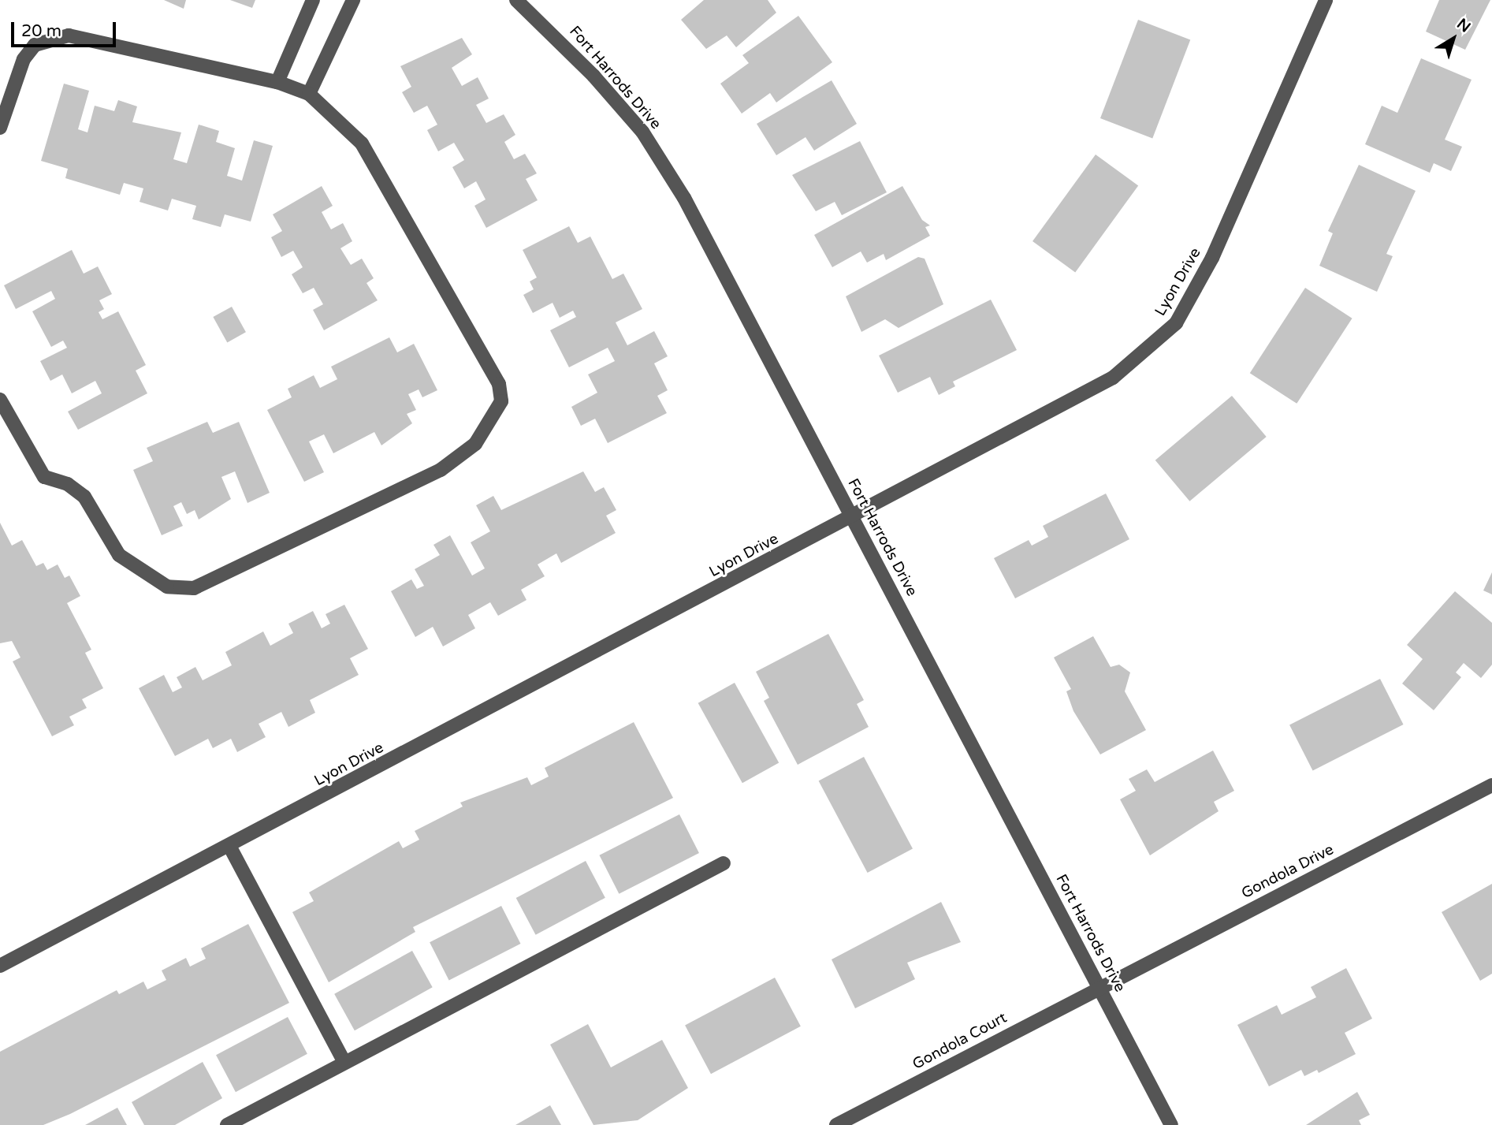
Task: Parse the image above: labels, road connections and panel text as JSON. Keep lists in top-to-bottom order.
{
  "streets": {
    "street": [
      "Fort Harrods Drive",
      "Lyon Drive",
      "Gondola Drive",
      "Gondola Court"
    ]
  },
  "crossings": [
    ["Fort Harrods Drive", "Lyon Drive"],
    ["Fort Harrods Drive", "Gondola Drive"],
    ["Fort Harrods Drive", "Gondola Court"],
    ["Gondola Drive", "Gondola Court"]
  ],
  "scale_bar": "20 m",
  "north": "top right"
}
